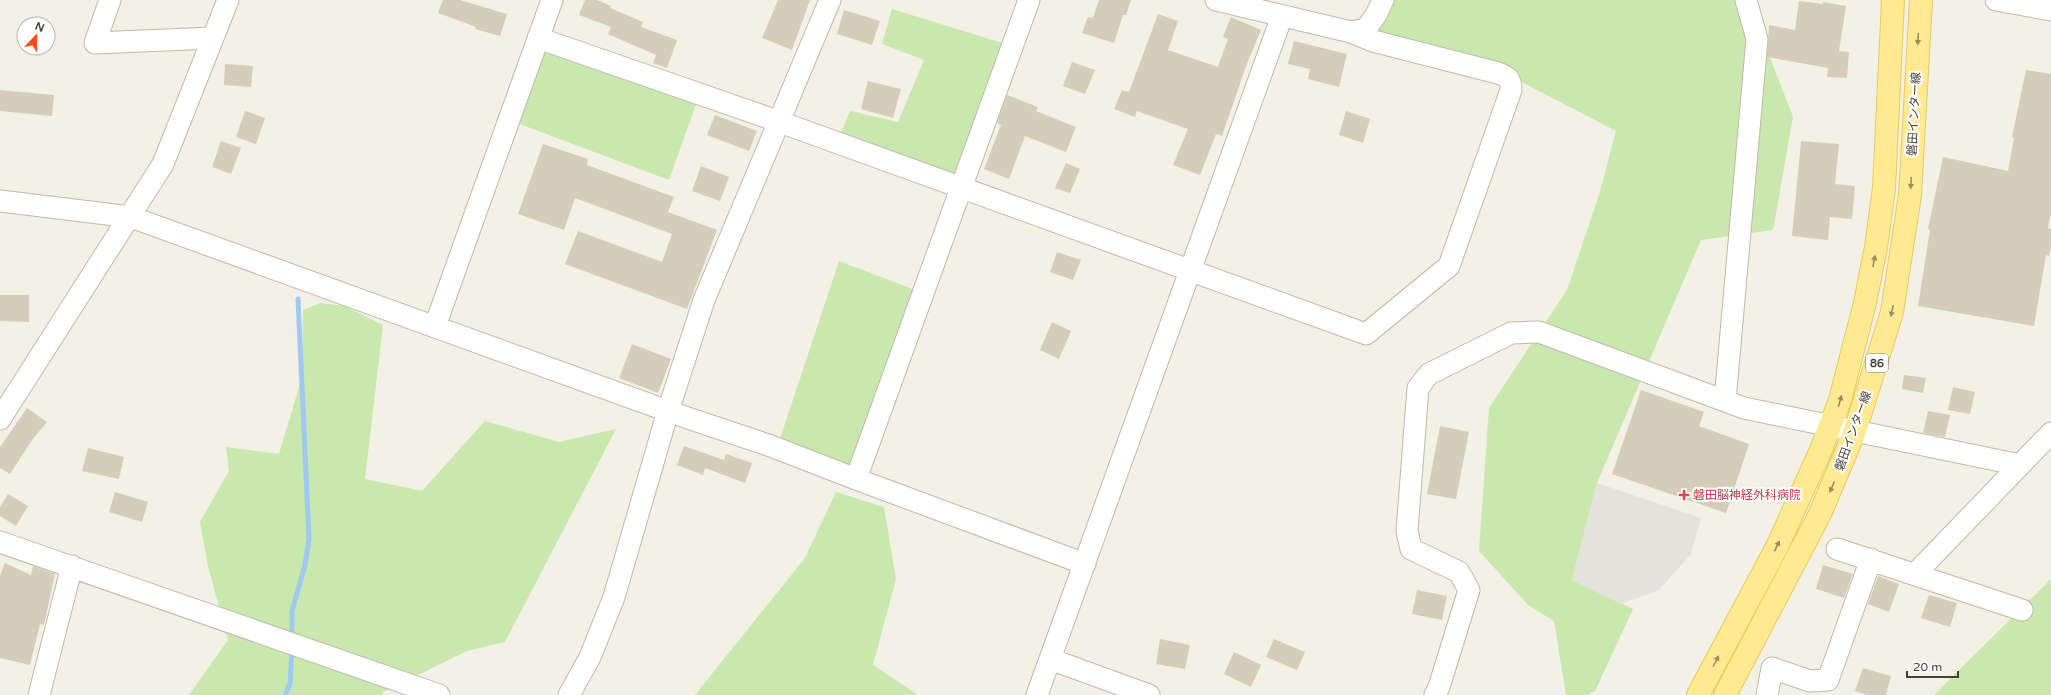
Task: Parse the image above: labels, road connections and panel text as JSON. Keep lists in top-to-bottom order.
{
  "streets": {
    "main road": ["磐田インター線", "86"]
  },
  "places": {
    "health": ["磐田脳神経外科病院"]
  },
  "scale_bar": "20 m",
  "north": "top"
}
